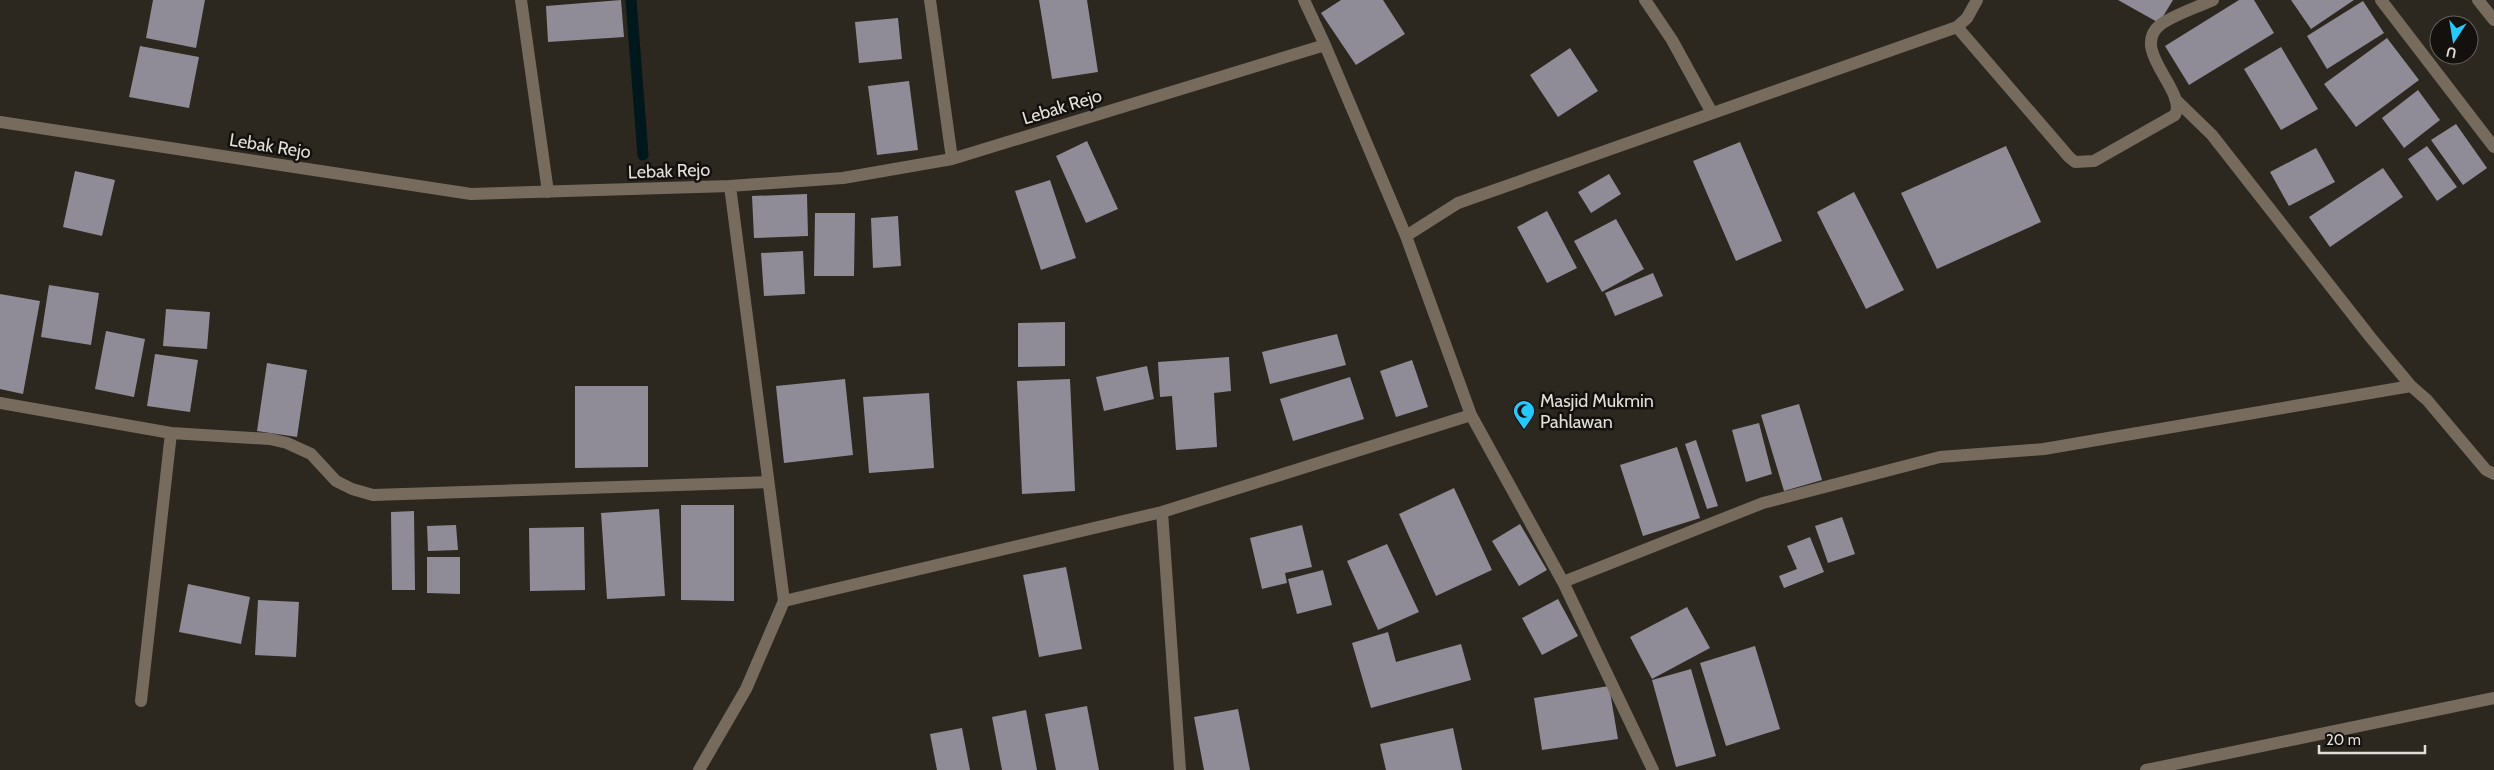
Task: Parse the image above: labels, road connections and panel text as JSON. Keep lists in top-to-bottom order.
{
  "streets": {
    "street": ["Lebak Rejo"]
  },
  "places": {
    "mosque": ["Masjid Mukmin Pahlawan"]
  },
  "scale_bar": "20 m",
  "north": "bottom"
}
